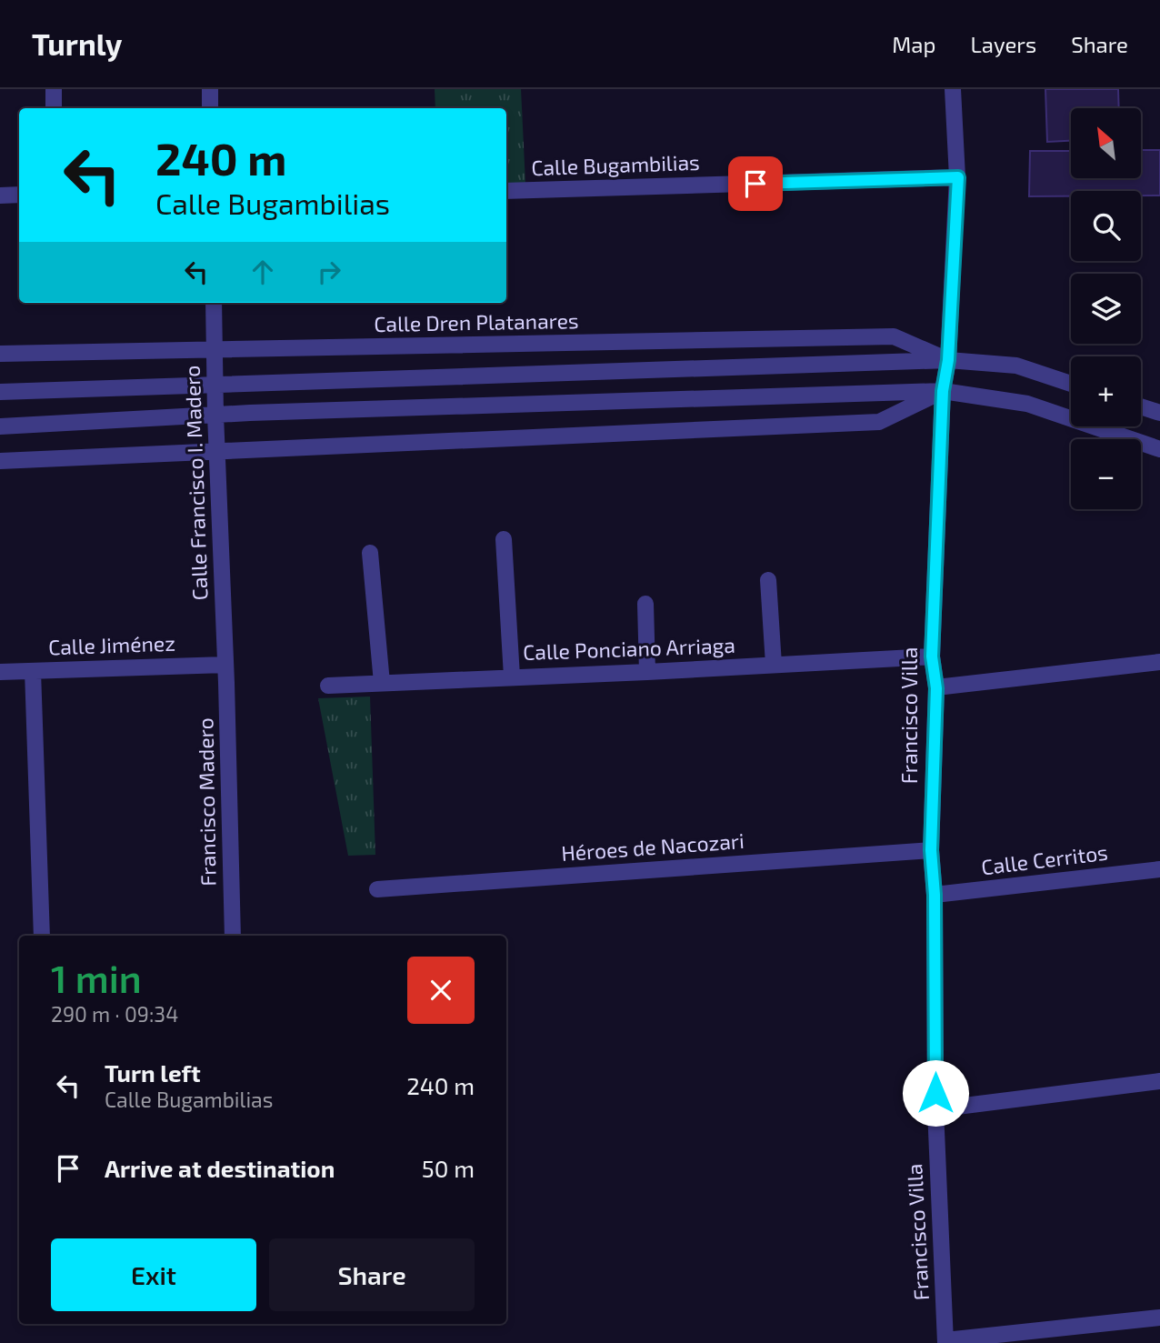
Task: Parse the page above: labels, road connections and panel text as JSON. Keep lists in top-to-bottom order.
{
  "streets": {
    "street": [
      "Calle Bugambilias",
      "Calle Dren Platanares",
      "Calle Francisco I. Madero",
      "Calle Jiménez",
      "Calle Ponciano Arriaga",
      "Francisco Villa",
      "Francisco Madero",
      "Héroes de Nacozari",
      "Calle Cerritos"
    ]
  },
  "crossings": [
    ["Calle Bugambilias", "Francisco Villa"],
    ["Calle Dren Platanares", "Calle Francisco I. Madero"],
    ["Calle Dren Platanares", "Francisco Villa"],
    ["Calle Francisco I. Madero", "Calle Jiménez"],
    ["Calle Francisco I. Madero", "Francisco Madero"],
    ["Calle Jiménez", "Francisco Madero"],
    ["Calle Ponciano Arriaga", "Francisco Villa"],
    ["Francisco Villa", "Héroes de Nacozari"],
    ["Francisco Villa", "Calle Cerritos"]
  ],
  "north": "top left",
  "page": {
    "header": "Turnly",
    "nav": ["Map", "Layers", "Share"],
    "map_buttons": ["+", "−"],
    "turn": ["240 m", "Calle Bugambilias"],
    "heading": ["1 min", "290 m · 09:34"],
    "list": [
      {
        "name": "Turn left",
        "note": "Calle Bugambilias",
        "value": "240 m"
      },
      {
        "name": "Arrive at destination",
        "value": "50 m"
      }
    ],
    "buttons": ["Exit", "Share"]
  }
}
